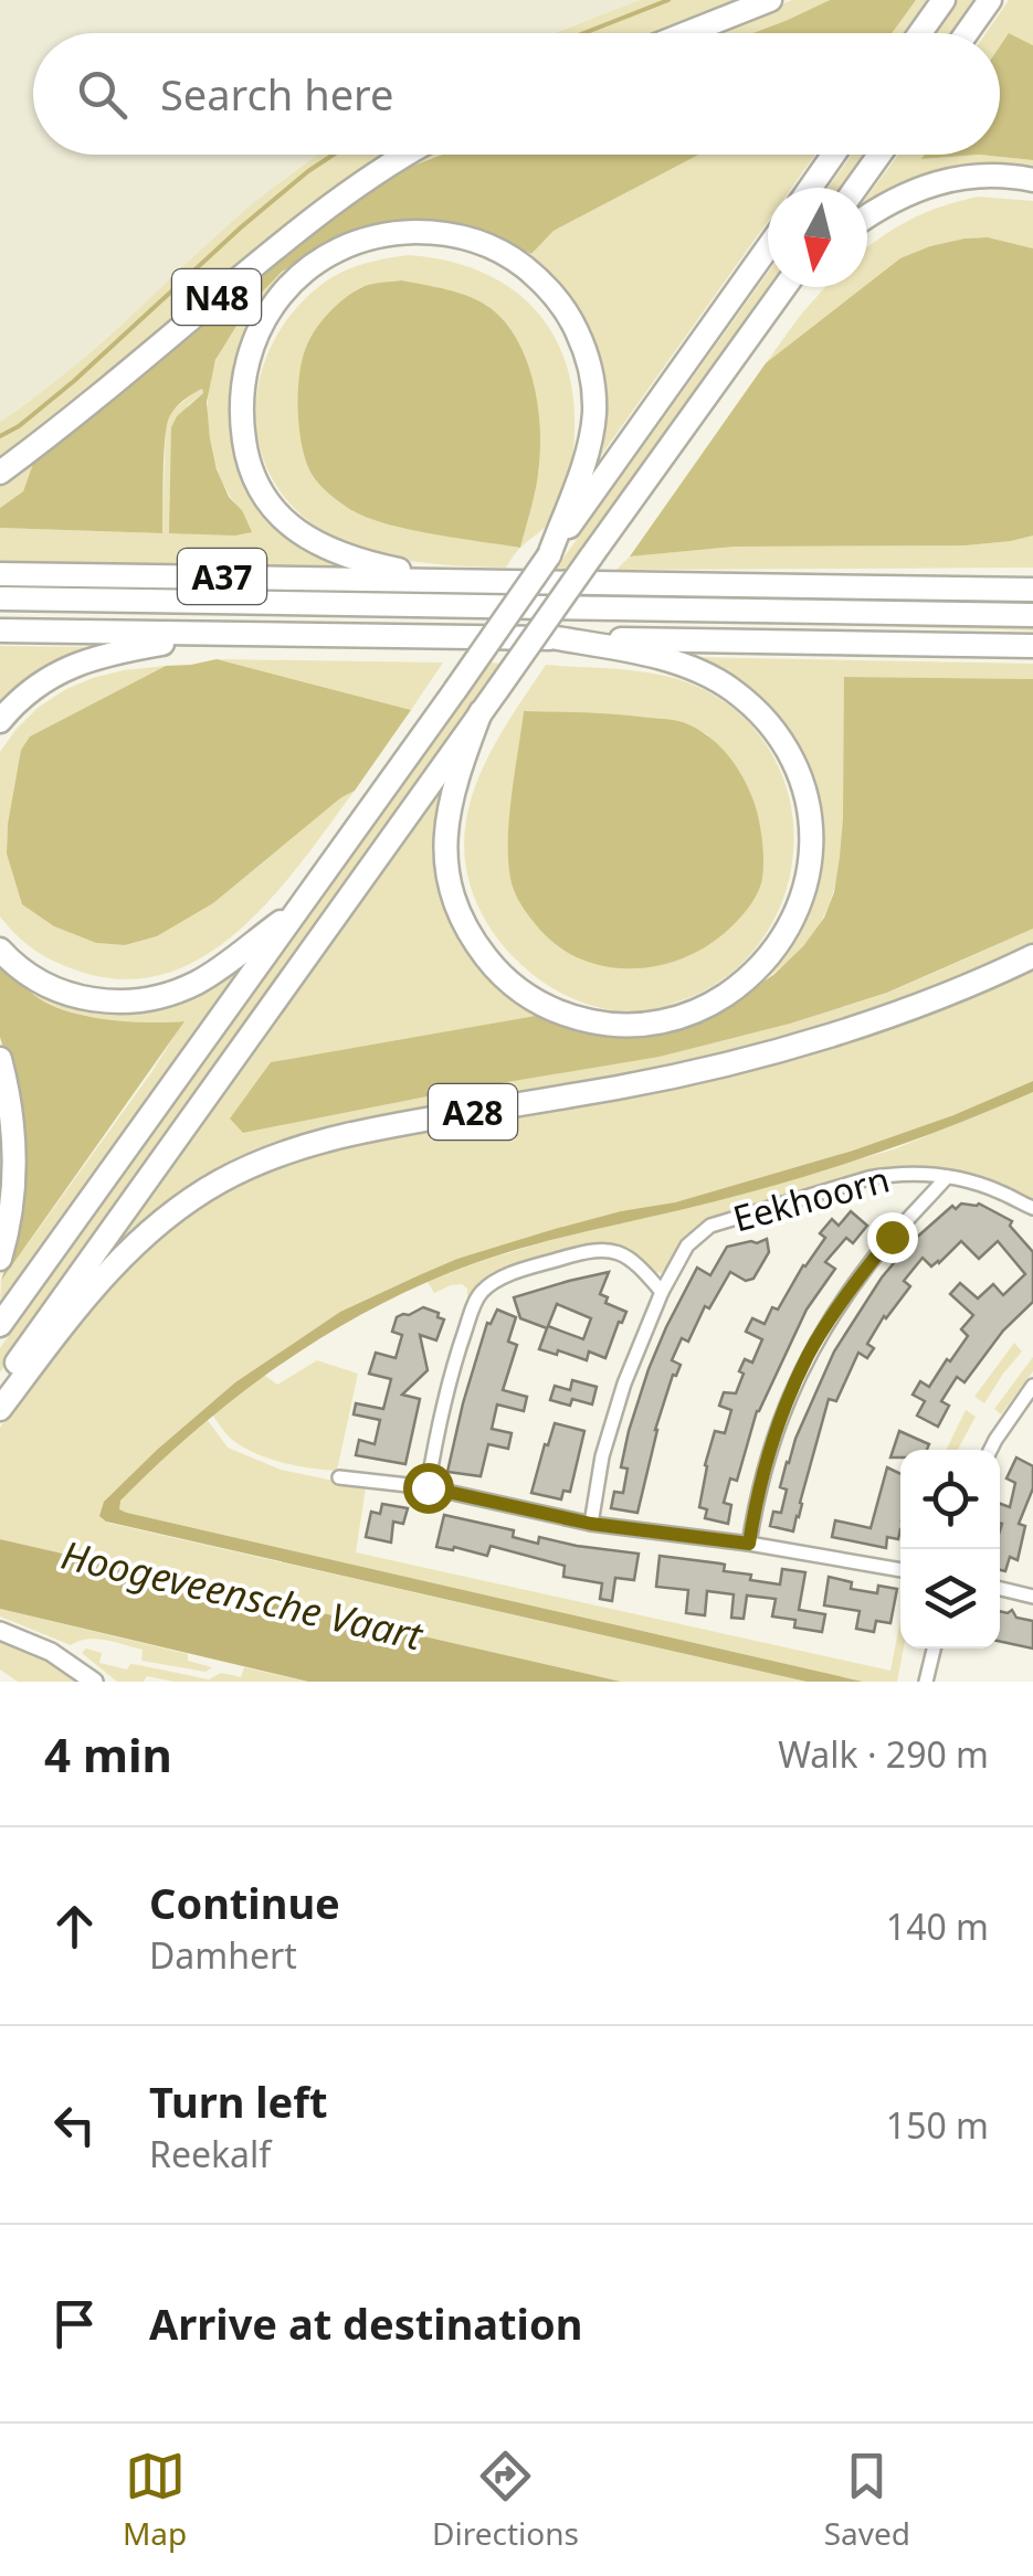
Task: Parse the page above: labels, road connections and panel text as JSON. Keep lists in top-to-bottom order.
{
  "streets": {
    "highway": ["N48", "A37", "A28"],
    "street": ["Eekhoorn"]
  },
  "water": ["Hoogeveensche Vaart"],
  "north": "bottom",
  "page": {
    "search": "Search here",
    "heading": ["4 min", "Walk · 290 m"],
    "list": [
      ["Continue", "Damhert", "140 m"],
      ["Turn left", "Reekalf", "150 m"],
      "Arrive at destination"
    ],
    "nav": ["Map", "Directions", "Saved"]
  }
}
